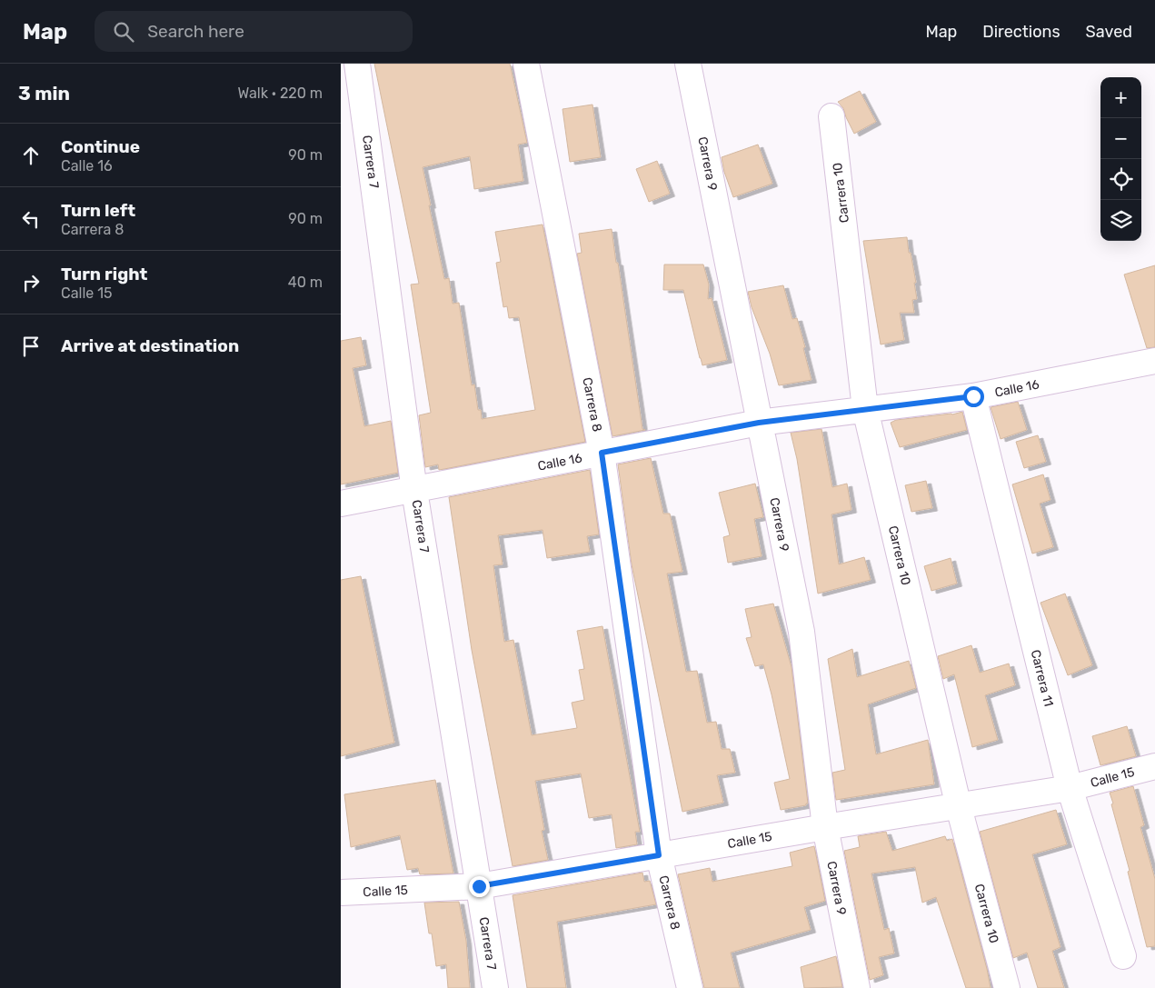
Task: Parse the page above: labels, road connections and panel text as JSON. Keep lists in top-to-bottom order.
{
  "streets": {
    "street": [
      "Carrera 7",
      "Carrera 9",
      "Carrera 10",
      "Calle 16",
      "Carrera 8",
      "Carrera 11",
      "Calle 15"
    ]
  },
  "crossings": [
    ["Carrera 7", "Calle 16"],
    ["Carrera 7", "Calle 15"],
    ["Carrera 9", "Calle 16"],
    ["Carrera 9", "Calle 15"],
    ["Carrera 10", "Calle 16"],
    ["Carrera 10", "Calle 15"],
    ["Calle 16", "Carrera 8"],
    ["Calle 16", "Carrera 11"],
    ["Carrera 8", "Calle 15"],
    ["Carrera 11", "Calle 15"]
  ],
  "page": {
    "header": "Map",
    "search": "Search here",
    "nav": ["Map", "Directions", "Saved"],
    "heading": ["3 min", "Walk · 220 m"],
    "map_buttons": ["+", "−"],
    "list": [
      ["Continue", "Calle 16", "90 m"],
      ["Turn left", "Carrera 8", "90 m"],
      ["Turn right", "Calle 15", "40 m"],
      "Arrive at destination"
    ]
  }
}
